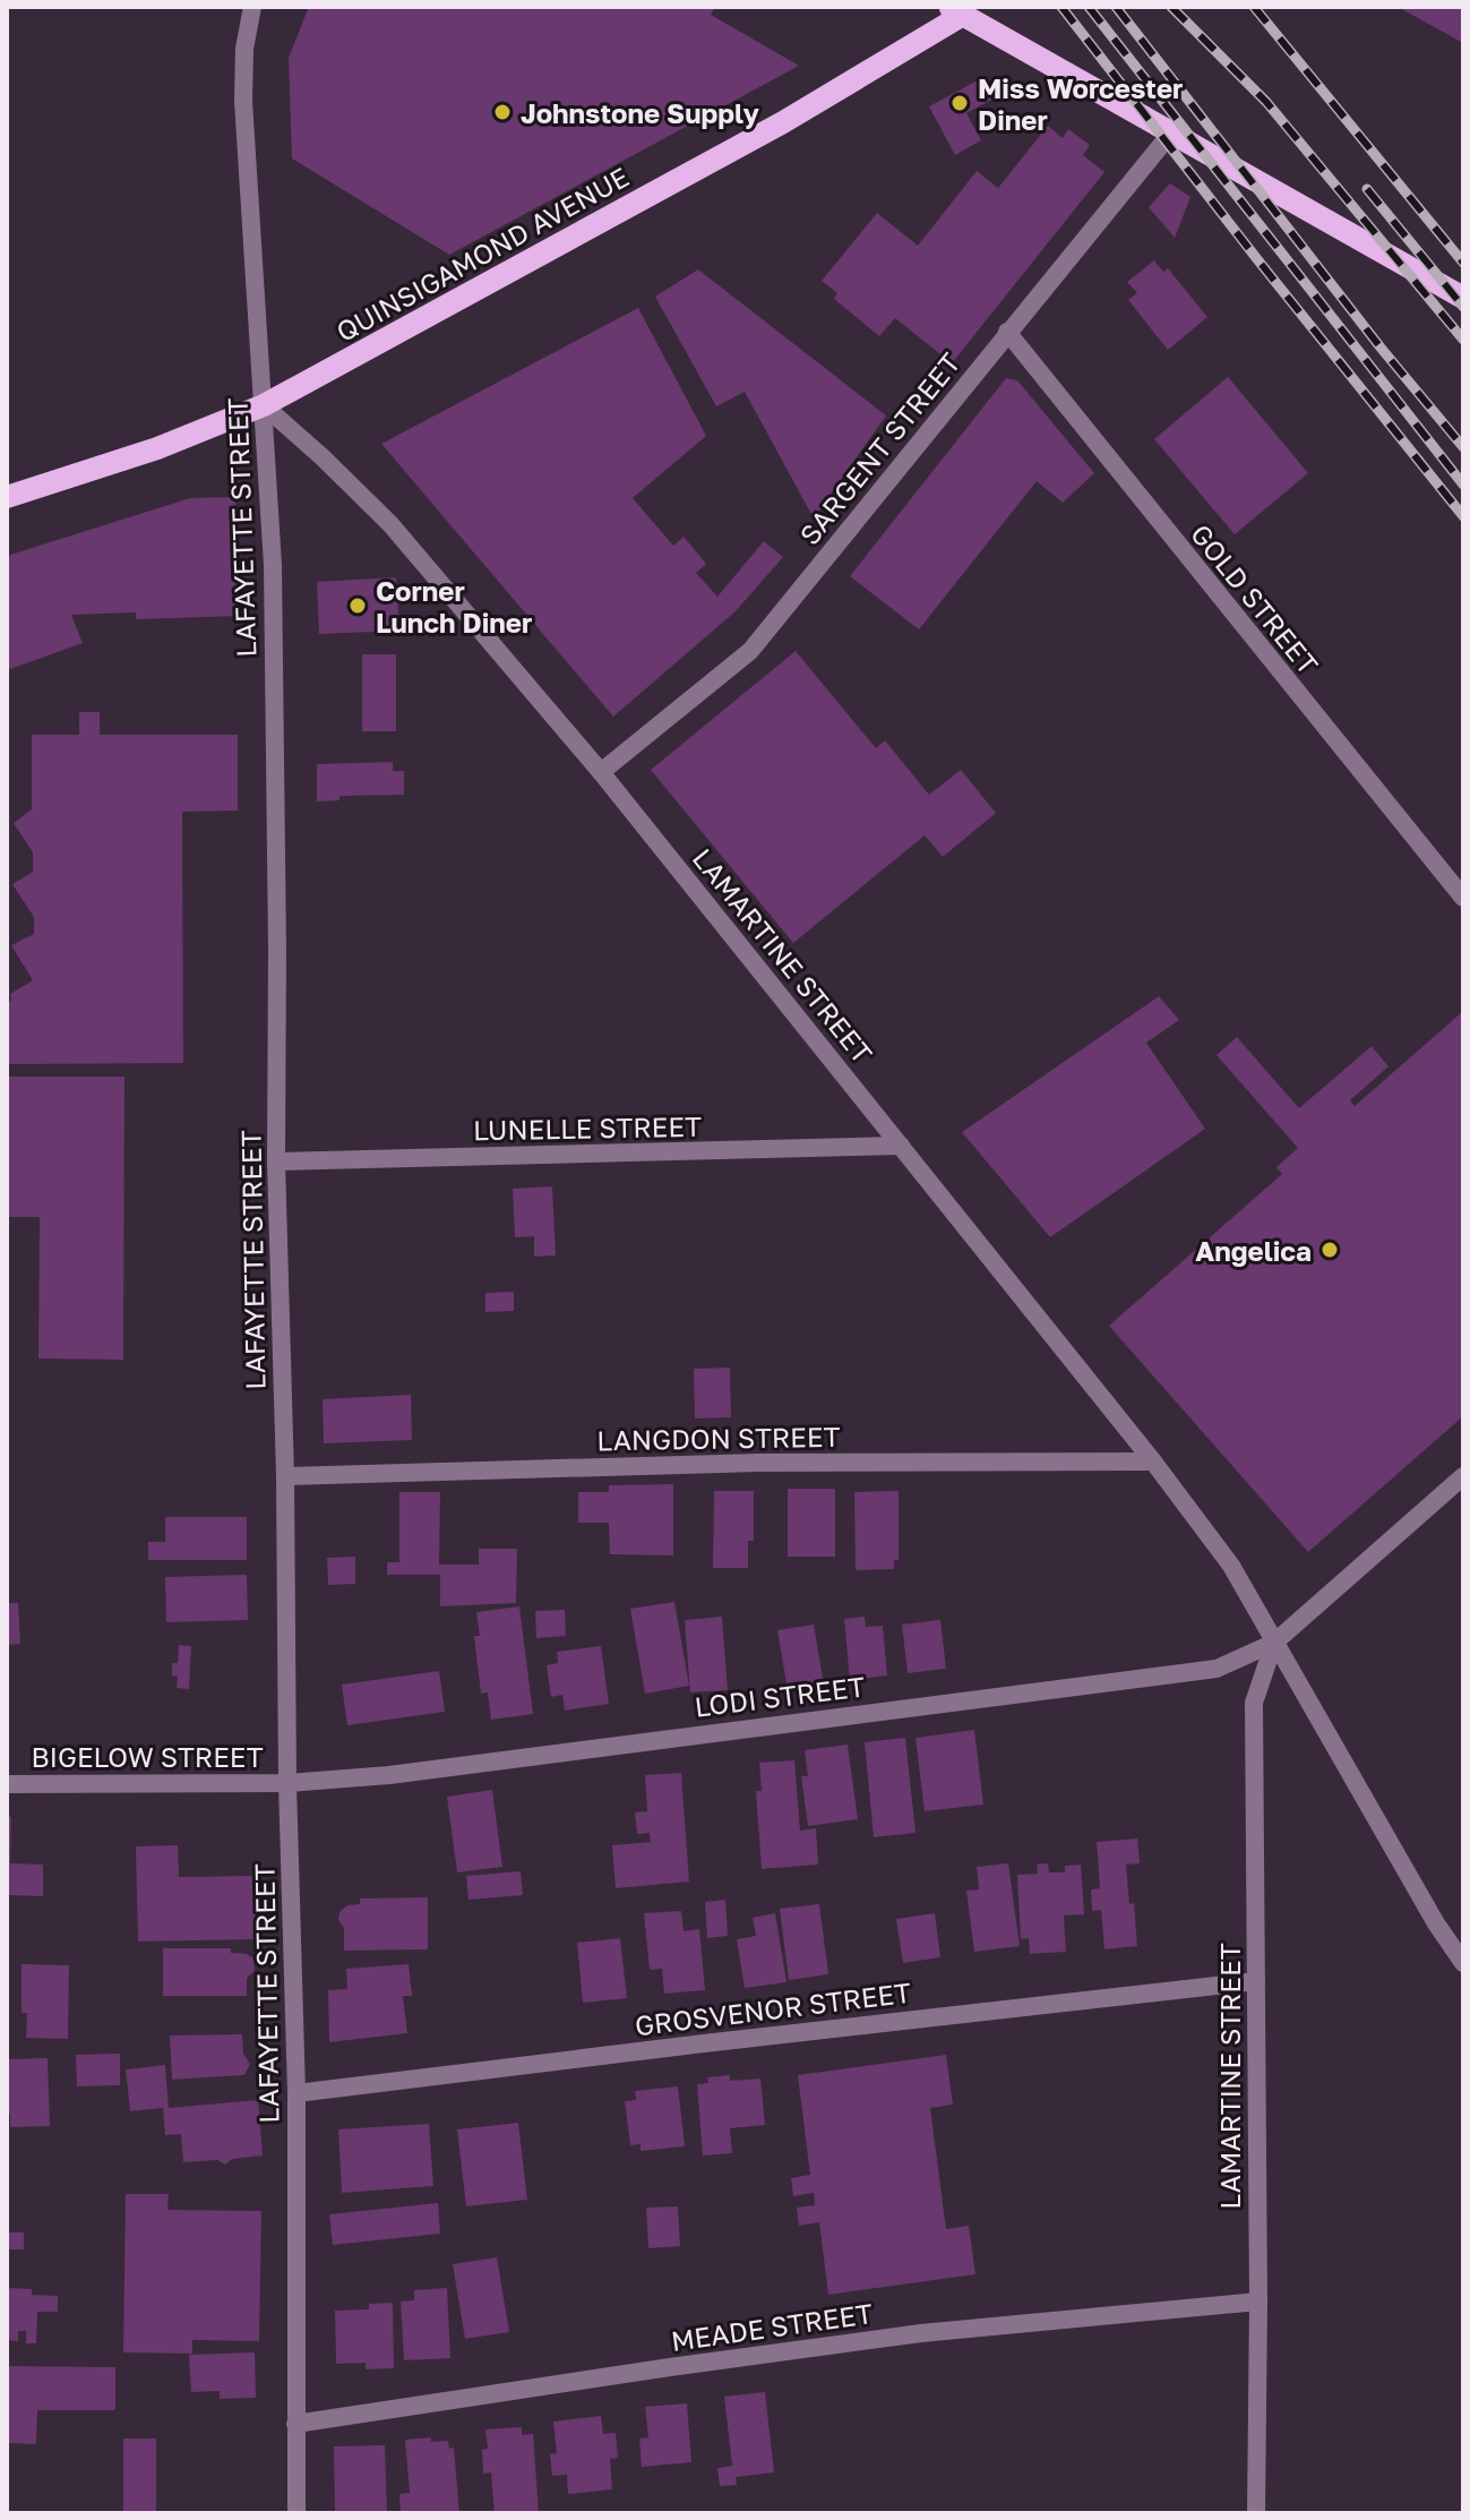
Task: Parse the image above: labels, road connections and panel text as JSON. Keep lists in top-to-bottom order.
{
  "streets": {
    "main road": ["QUINSIGAMOND AVENUE"],
    "street": [
      "SARGENT STREET",
      "LAFAYETTE STREET",
      "GOLD STREET",
      "LAMARTINE STREET",
      "LUNELLE STREET",
      "LANGDON STREET",
      "LODI STREET",
      "BIGELOW STREET",
      "GROSVENOR STREET",
      "MEADE STREET"
    ]
  },
  "crossings": [
    ["QUINSIGAMOND AVENUE", "LAFAYETTE STREET"],
    ["QUINSIGAMOND AVENUE", "LAMARTINE STREET"],
    ["SARGENT STREET", "GOLD STREET"],
    ["SARGENT STREET", "LAMARTINE STREET"],
    ["LAFAYETTE STREET", "LAMARTINE STREET"],
    ["LAFAYETTE STREET", "LUNELLE STREET"],
    ["LAFAYETTE STREET", "LANGDON STREET"],
    ["LAFAYETTE STREET", "LODI STREET"],
    ["LAFAYETTE STREET", "BIGELOW STREET"],
    ["LAFAYETTE STREET", "GROSVENOR STREET"],
    ["LAFAYETTE STREET", "MEADE STREET"],
    ["LAMARTINE STREET", "LUNELLE STREET"],
    ["LAMARTINE STREET", "LANGDON STREET"],
    ["LAMARTINE STREET", "LODI STREET"],
    ["LAMARTINE STREET", "GROSVENOR STREET"],
    ["LAMARTINE STREET", "MEADE STREET"],
    ["LODI STREET", "BIGELOW STREET"]
  ],
  "places": [
    "Miss Worcester Diner",
    "Johnstone Supply",
    "Corner Lunch Diner",
    "Angelica"
  ]
}
